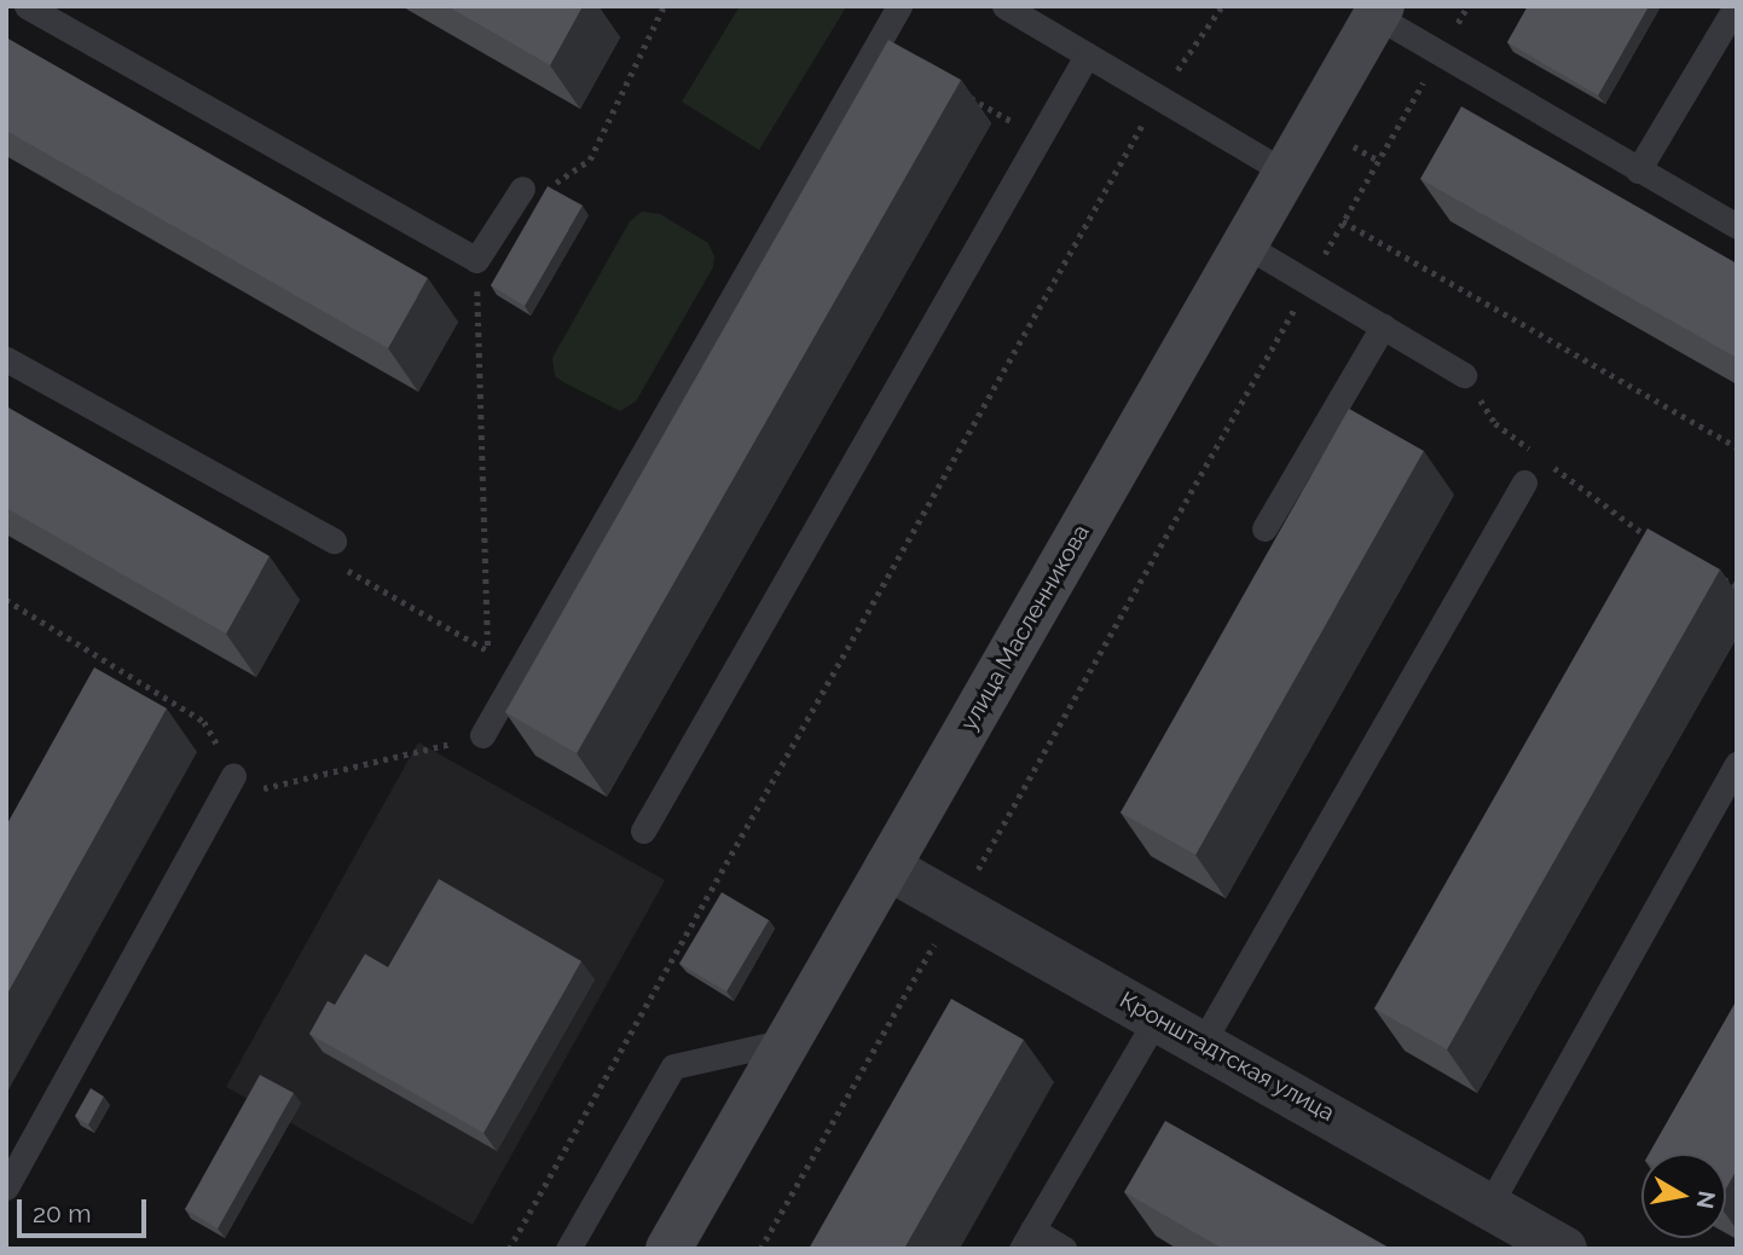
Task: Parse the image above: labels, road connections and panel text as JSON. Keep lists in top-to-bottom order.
{
  "streets": {
    "street": ["улица Масленникова", "Кронштадтская улица"]
  },
  "crossings": [
    ["улица Масленникова", "Кронштадтская улица"]
  ],
  "scale_bar": "20 m",
  "north": "right"
}
